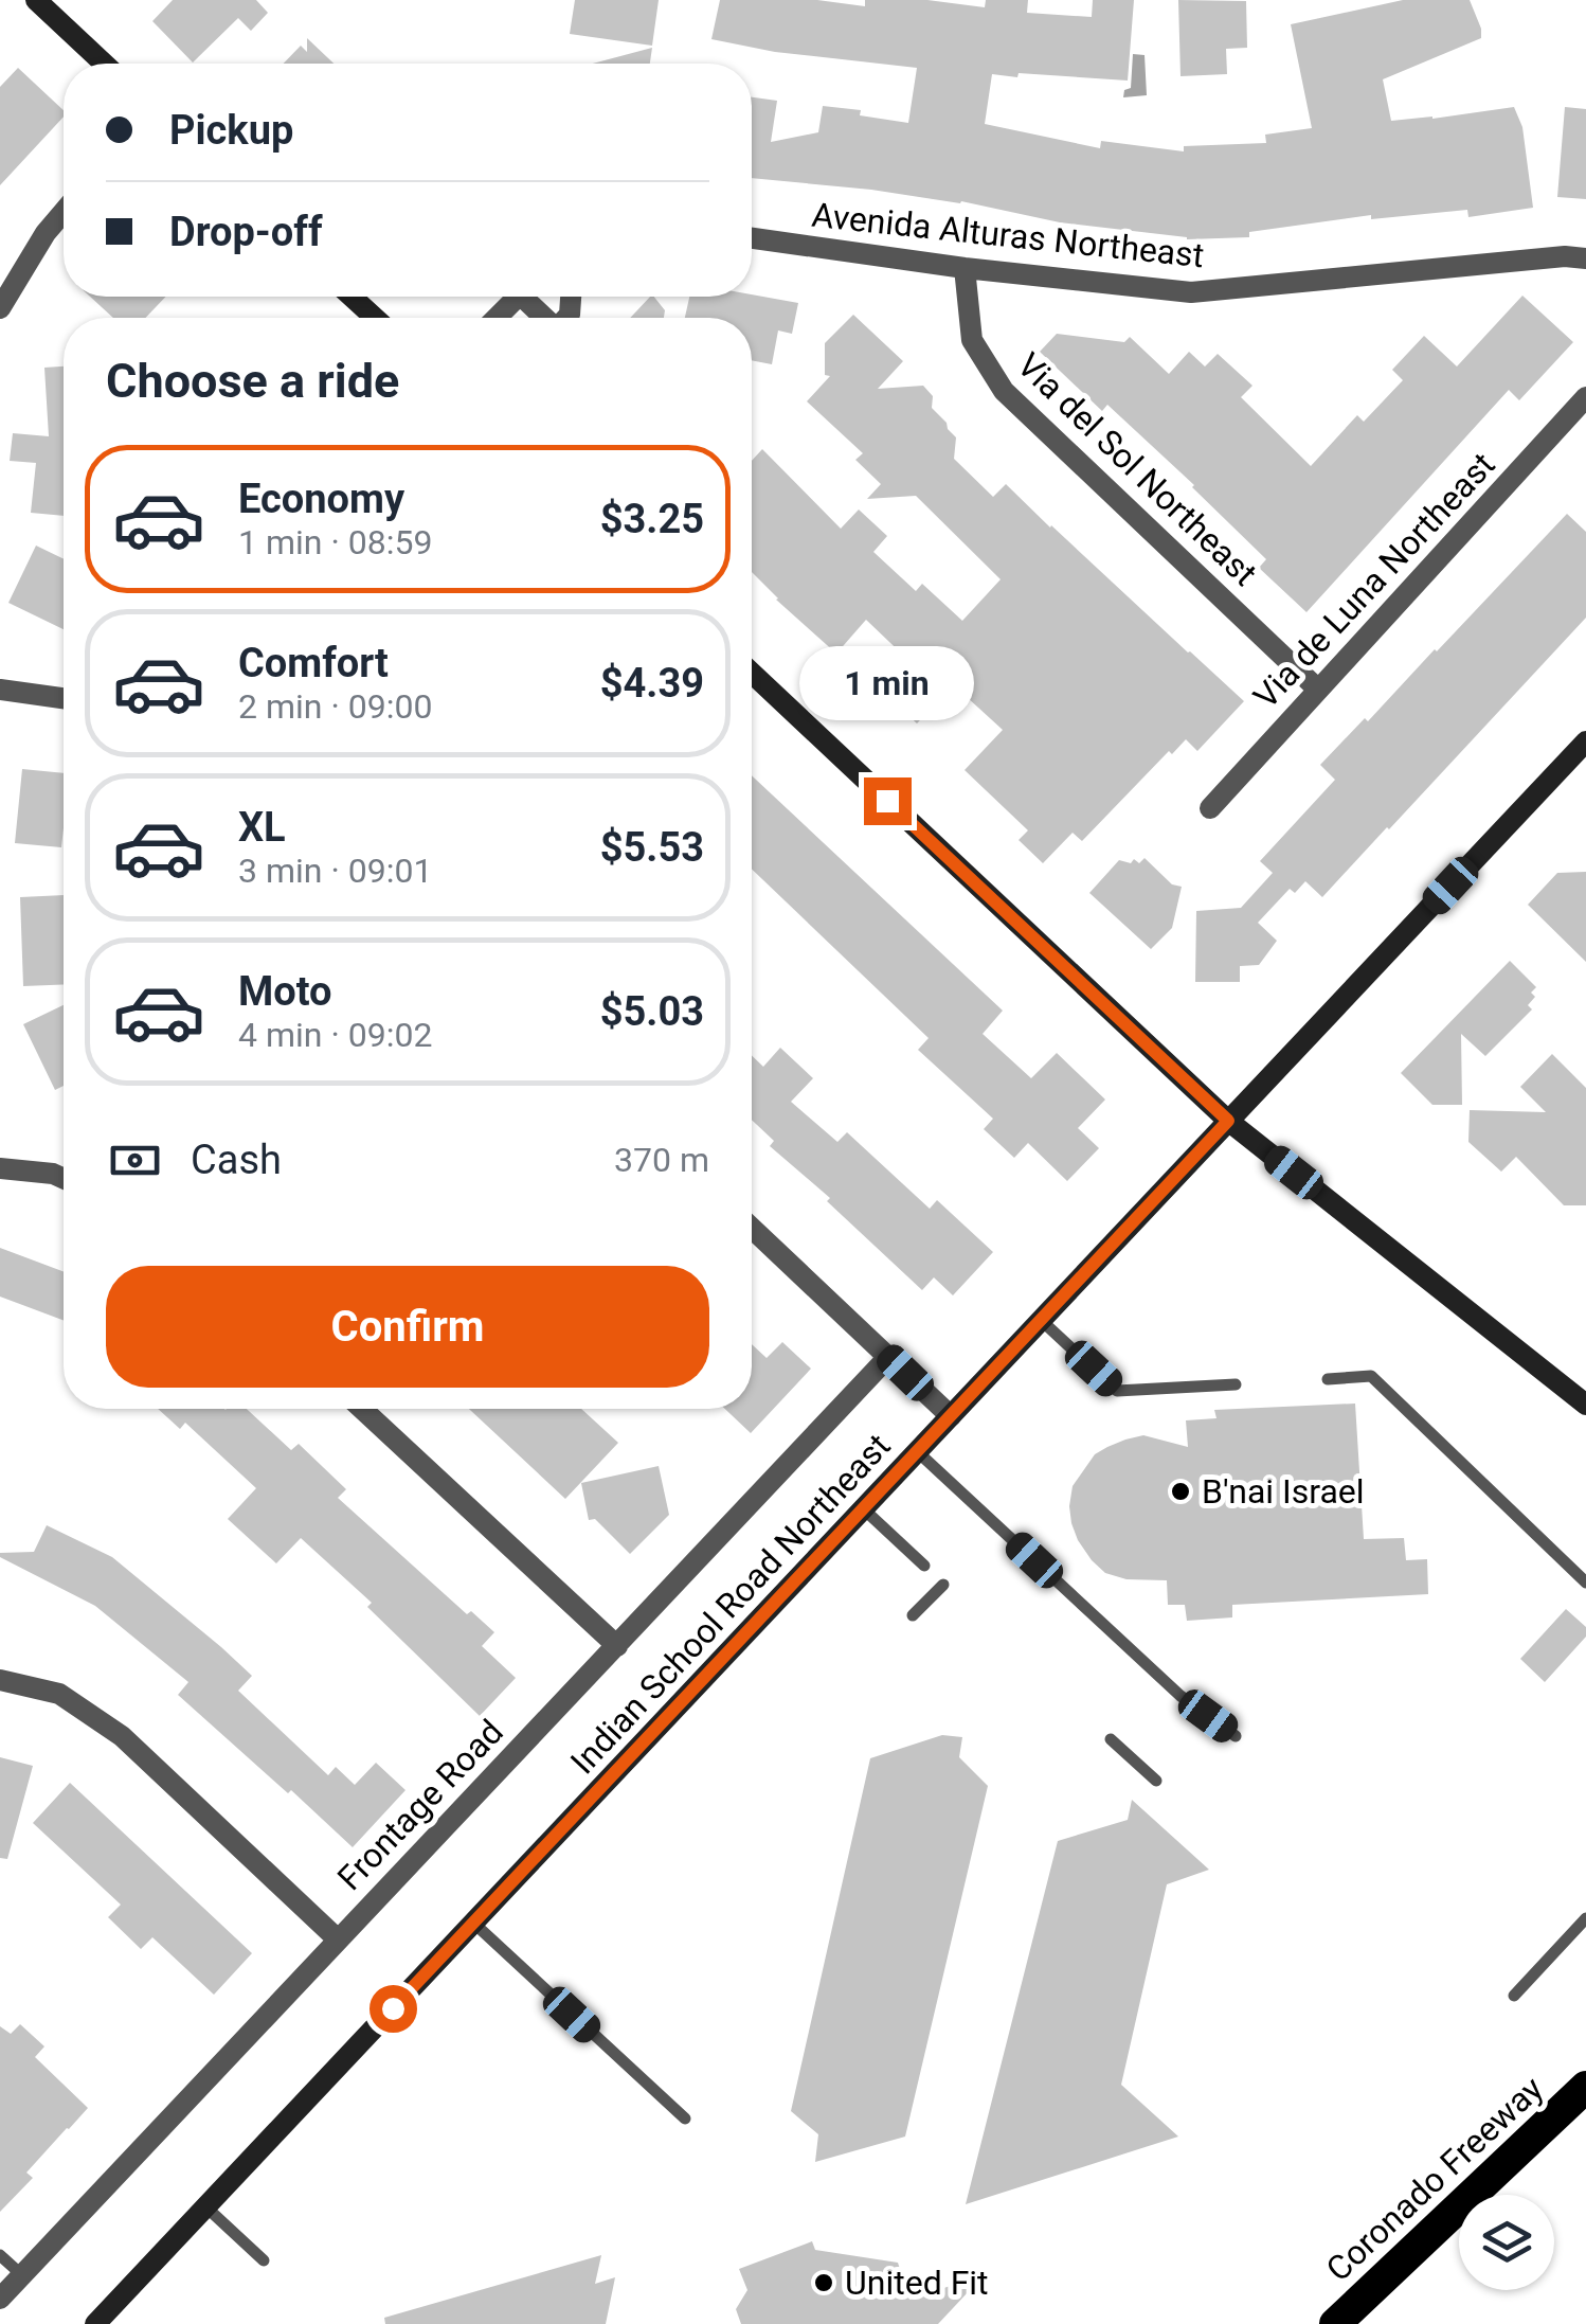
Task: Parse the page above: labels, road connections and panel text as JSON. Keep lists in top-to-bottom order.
{
  "streets": {
    "highway": ["Coronado Freeway"],
    "street": [
      "Avenida Alturas Northeast",
      "Via del Sol Northeast",
      "Via de Luna Northeast",
      "Indian School Road Northeast",
      "Frontage Road"
    ]
  },
  "crossings": [
    ["Avenida Alturas Northeast", "Via del Sol Northeast"],
    ["Via del Sol Northeast", "Via de Luna Northeast"]
  ],
  "places": ["B'nai Israel", "United Fit"],
  "page": {
    "banner": ["Pickup", "Drop-off"],
    "heading": "Choose a ride",
    "list": [
      {
        "name": "Economy",
        "note": "1 min · 08:59",
        "value": "$3.25"
      },
      {
        "name": "Comfort",
        "note": "2 min · 09:00",
        "value": "$4.39"
      },
      {
        "name": "XL",
        "note": "3 min · 09:01",
        "value": "$5.53"
      },
      {
        "name": "Moto",
        "note": "4 min · 09:02",
        "value": "$5.03"
      }
    ],
    "bubble": "1 min",
    "pay": ["Cash", "370 m"],
    "buttons": "Confirm"
  }
}
